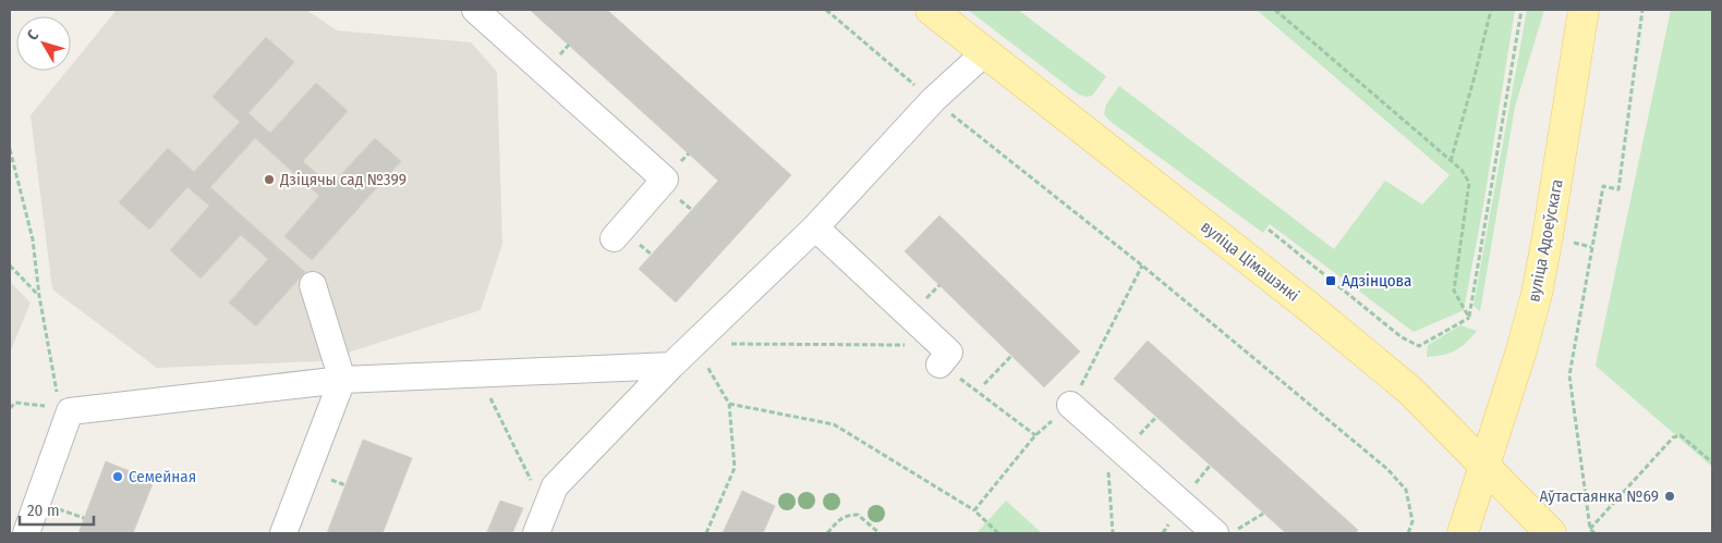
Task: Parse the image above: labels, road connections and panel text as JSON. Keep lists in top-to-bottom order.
{
  "streets": {
    "main road": ["вуліца Адоеўскага", "вуліца Цімашэнкі"]
  },
  "crossings": [
    ["вуліца Адоеўскага", "вуліца Цімашэнкі"]
  ],
  "places": {
    "other": ["Дзіцячы сад №399", "Семейная", "Аўтастаянка №69"],
    "transit": ["Адзінцова"]
  },
  "scale_bar": "20 m",
  "north": "top left"
}
